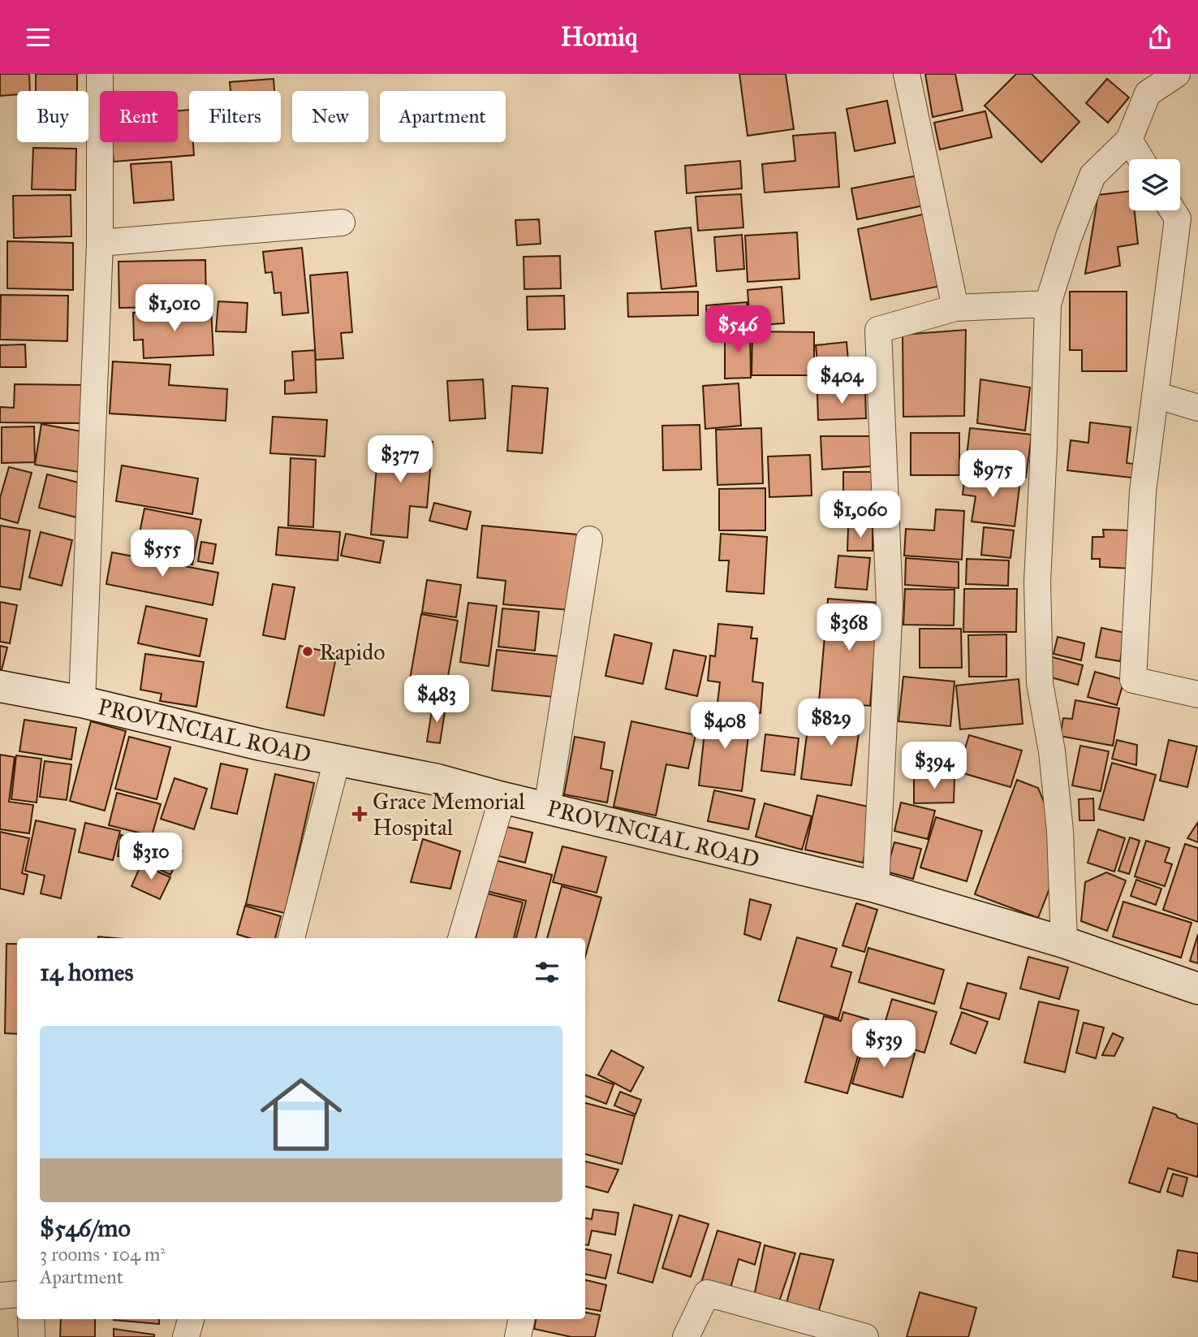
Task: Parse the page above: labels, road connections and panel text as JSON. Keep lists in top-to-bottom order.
{
  "streets": {
    "main road": ["PROVINCIAL ROAD"]
  },
  "places": {
    "other": ["Rapido"],
    "health": ["Grace Memorial Hospital"]
  },
  "page": {
    "header": "Homiq",
    "chip": [
      "Buy",
      "Rent",
      "Filters",
      "New",
      "Apartment"
    ],
    "price": [
      "$1,010",
      "$546",
      "$404",
      "$377",
      "$975",
      "$1,060",
      "$555",
      "$368",
      "$483",
      "$829",
      "$408",
      "$394",
      "$310",
      "$539"
    ],
    "heading": "14 homes",
    "list": [
      {
        "name": "$546/mo",
        "note": "3 rooms · 104 m² · Apartment"
      }
    ]
  }
}
